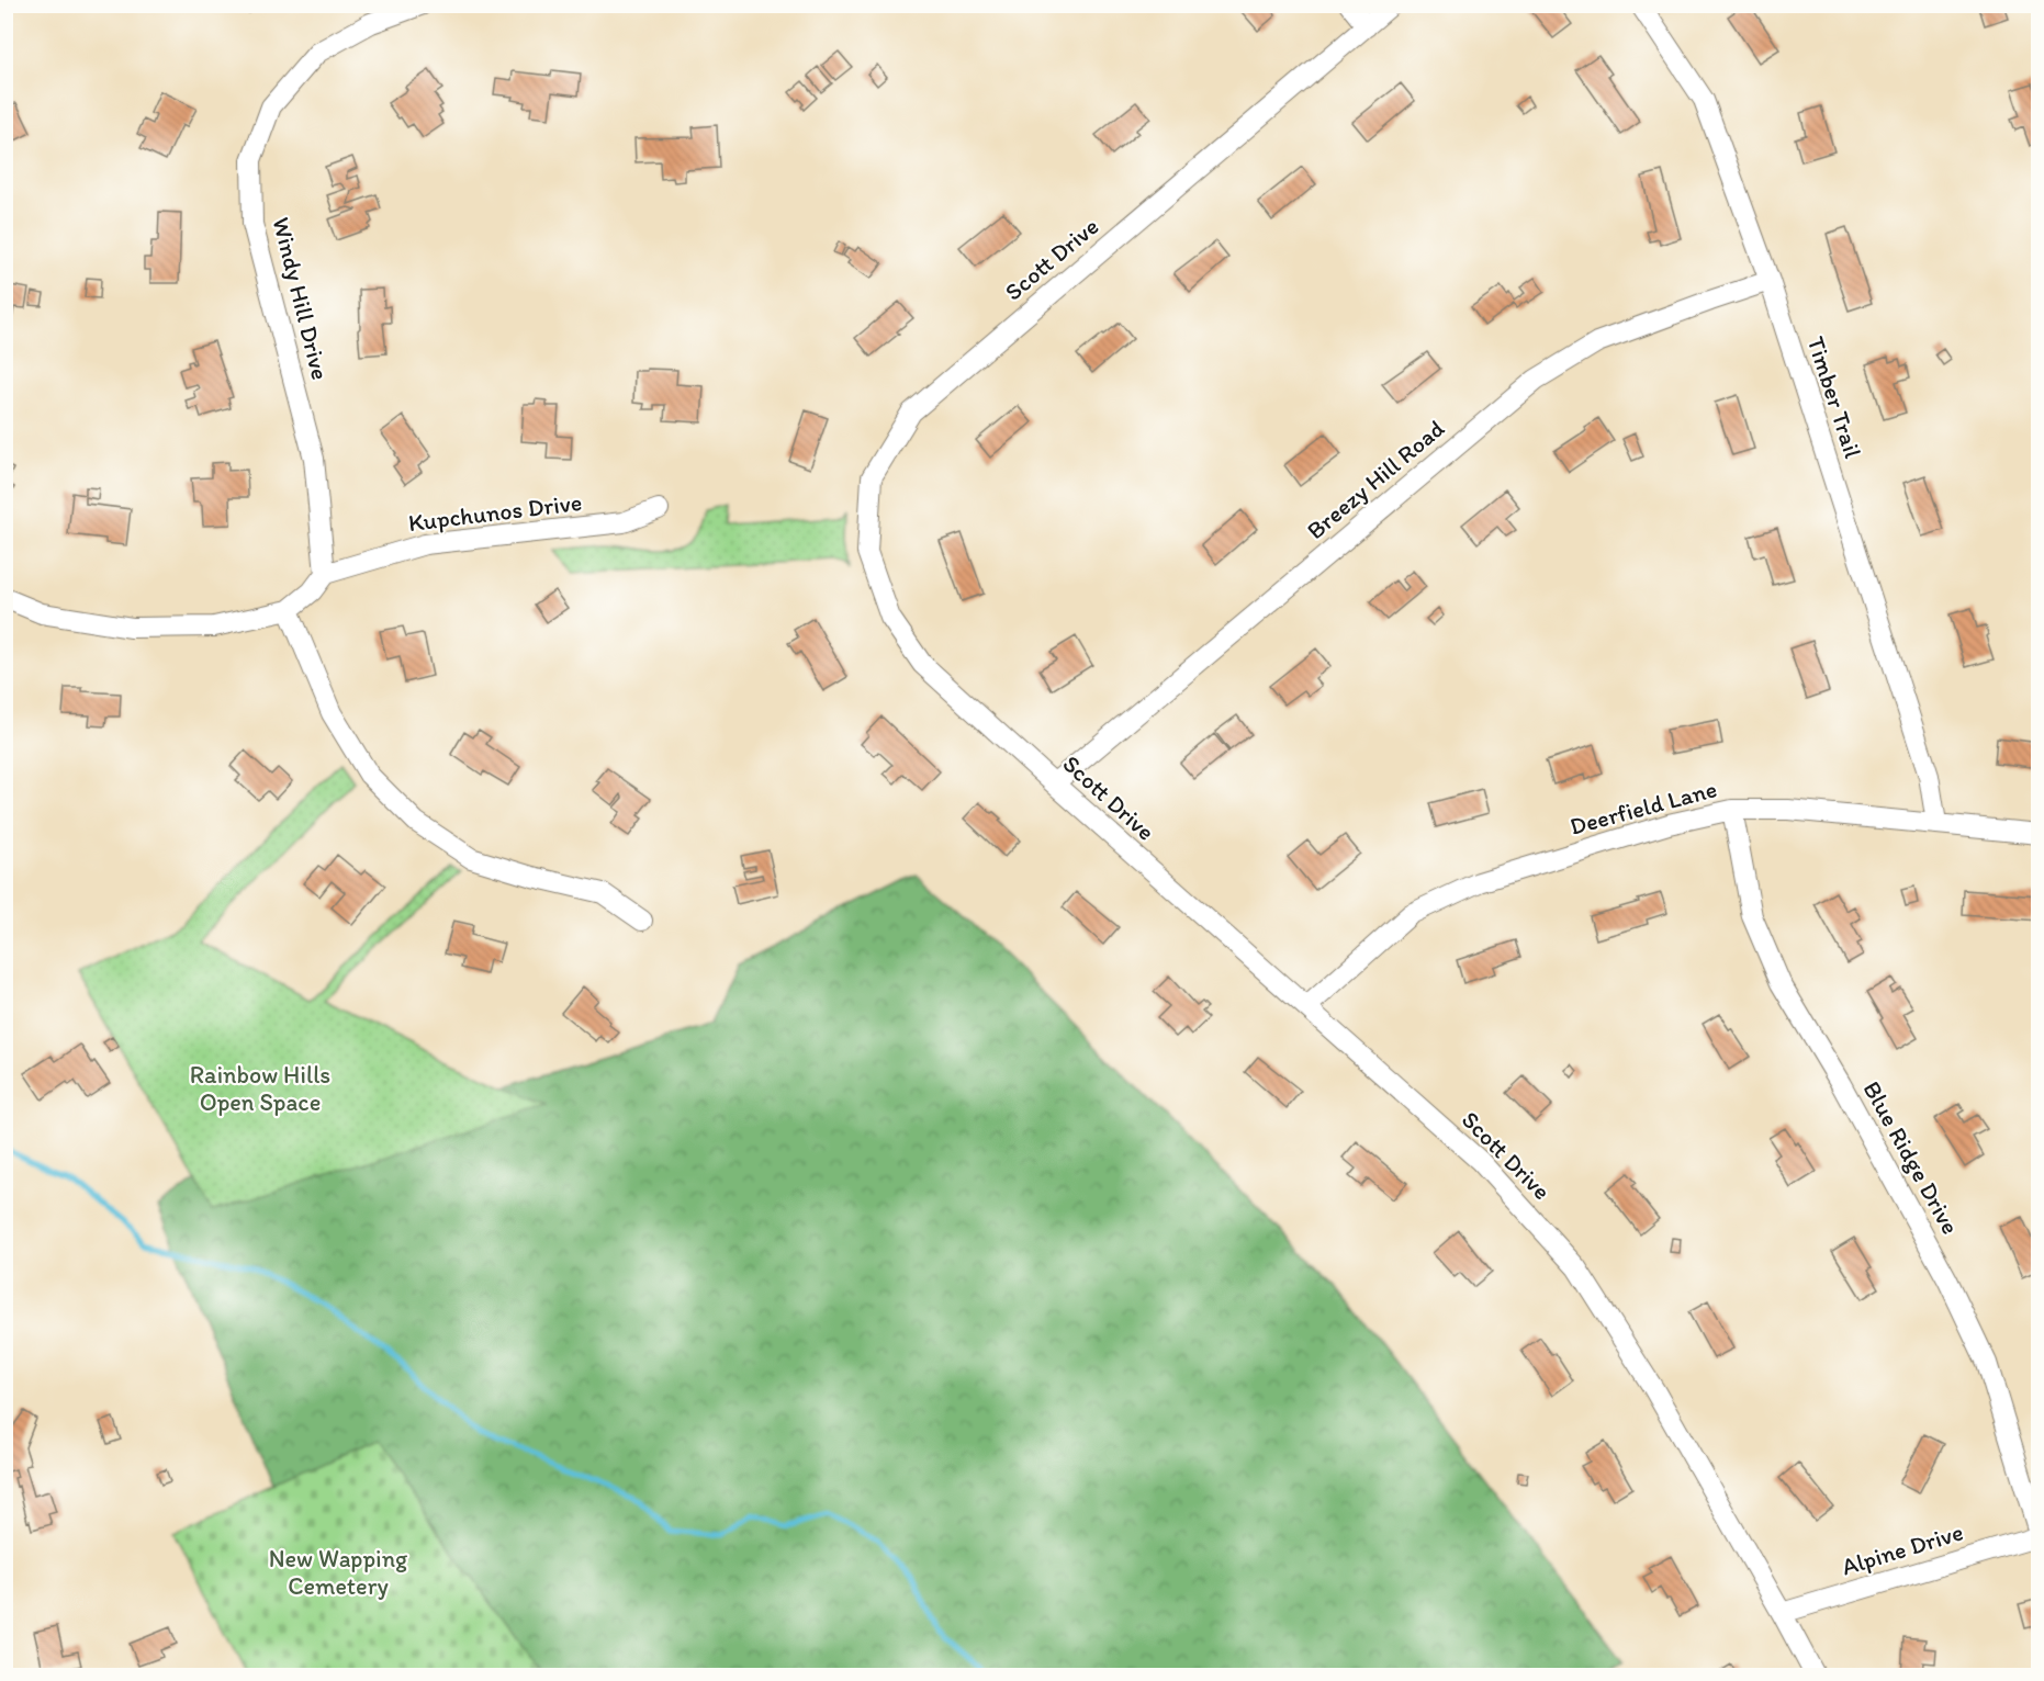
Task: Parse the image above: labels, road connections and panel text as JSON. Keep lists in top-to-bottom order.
{
  "streets": {
    "street": [
      "Scott Drive",
      "Windy Hill Drive",
      "Timber Trail",
      "Breezy Hill Road",
      "Kupchunos Drive",
      "Deerfield Lane",
      "Blue Ridge Drive",
      "Alpine Drive"
    ]
  },
  "crossings": [
    ["Scott Drive", "Breezy Hill Road"],
    ["Scott Drive", "Deerfield Lane"],
    ["Scott Drive", "Alpine Drive"],
    ["Windy Hill Drive", "Kupchunos Drive"],
    ["Timber Trail", "Breezy Hill Road"],
    ["Timber Trail", "Deerfield Lane"],
    ["Deerfield Lane", "Blue Ridge Drive"],
    ["Blue Ridge Drive", "Alpine Drive"]
  ],
  "parks": ["Rainbow Hills Open Space", "New Wapping Cemetery"]
}
